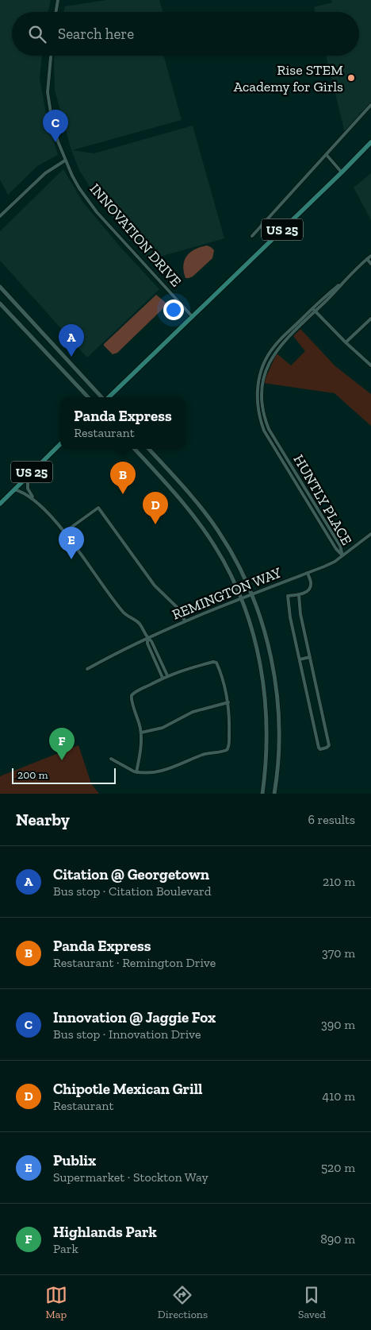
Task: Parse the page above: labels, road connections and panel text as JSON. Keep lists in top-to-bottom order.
{
  "streets": {
    "main road": ["US 25"],
    "street": ["INNOVATION DRIVE", "HUNTLY PLACE", "REMINGTON WAY"]
  },
  "crossings": [
    ["US 25", "INNOVATION DRIVE"],
    ["HUNTLY PLACE", "REMINGTON WAY"]
  ],
  "places": ["Rise STEM Academy for Girls"],
  "scale_bar": "200 m",
  "page": {
    "search": "Search here",
    "pins": [
      "C",
      "A",
      "B",
      "D",
      "E",
      "F"
    ],
    "popup": ["Panda Express", "Restaurant"],
    "scale": "200 m",
    "heading": ["Nearby", "6 results"],
    "list": [
      {
        "mark": "A",
        "name": "Citation @ Georgetown",
        "note": "Bus stop · Citation Boulevard",
        "value": "210 m"
      },
      {
        "mark": "B",
        "name": "Panda Express",
        "note": "Restaurant · Remington Drive",
        "value": "370 m"
      },
      {
        "mark": "C",
        "name": "Innovation @ Jaggie Fox",
        "note": "Bus stop · Innovation Drive",
        "value": "390 m"
      },
      {
        "mark": "D",
        "name": "Chipotle Mexican Grill",
        "note": "Restaurant",
        "value": "410 m"
      },
      {
        "mark": "E",
        "name": "Publix",
        "note": "Supermarket · Stockton Way",
        "value": "520 m"
      },
      {
        "mark": "F",
        "name": "Highlands Park",
        "note": "Park",
        "value": "890 m"
      }
    ],
    "nav": ["Map", "Directions", "Saved"]
  }
}
